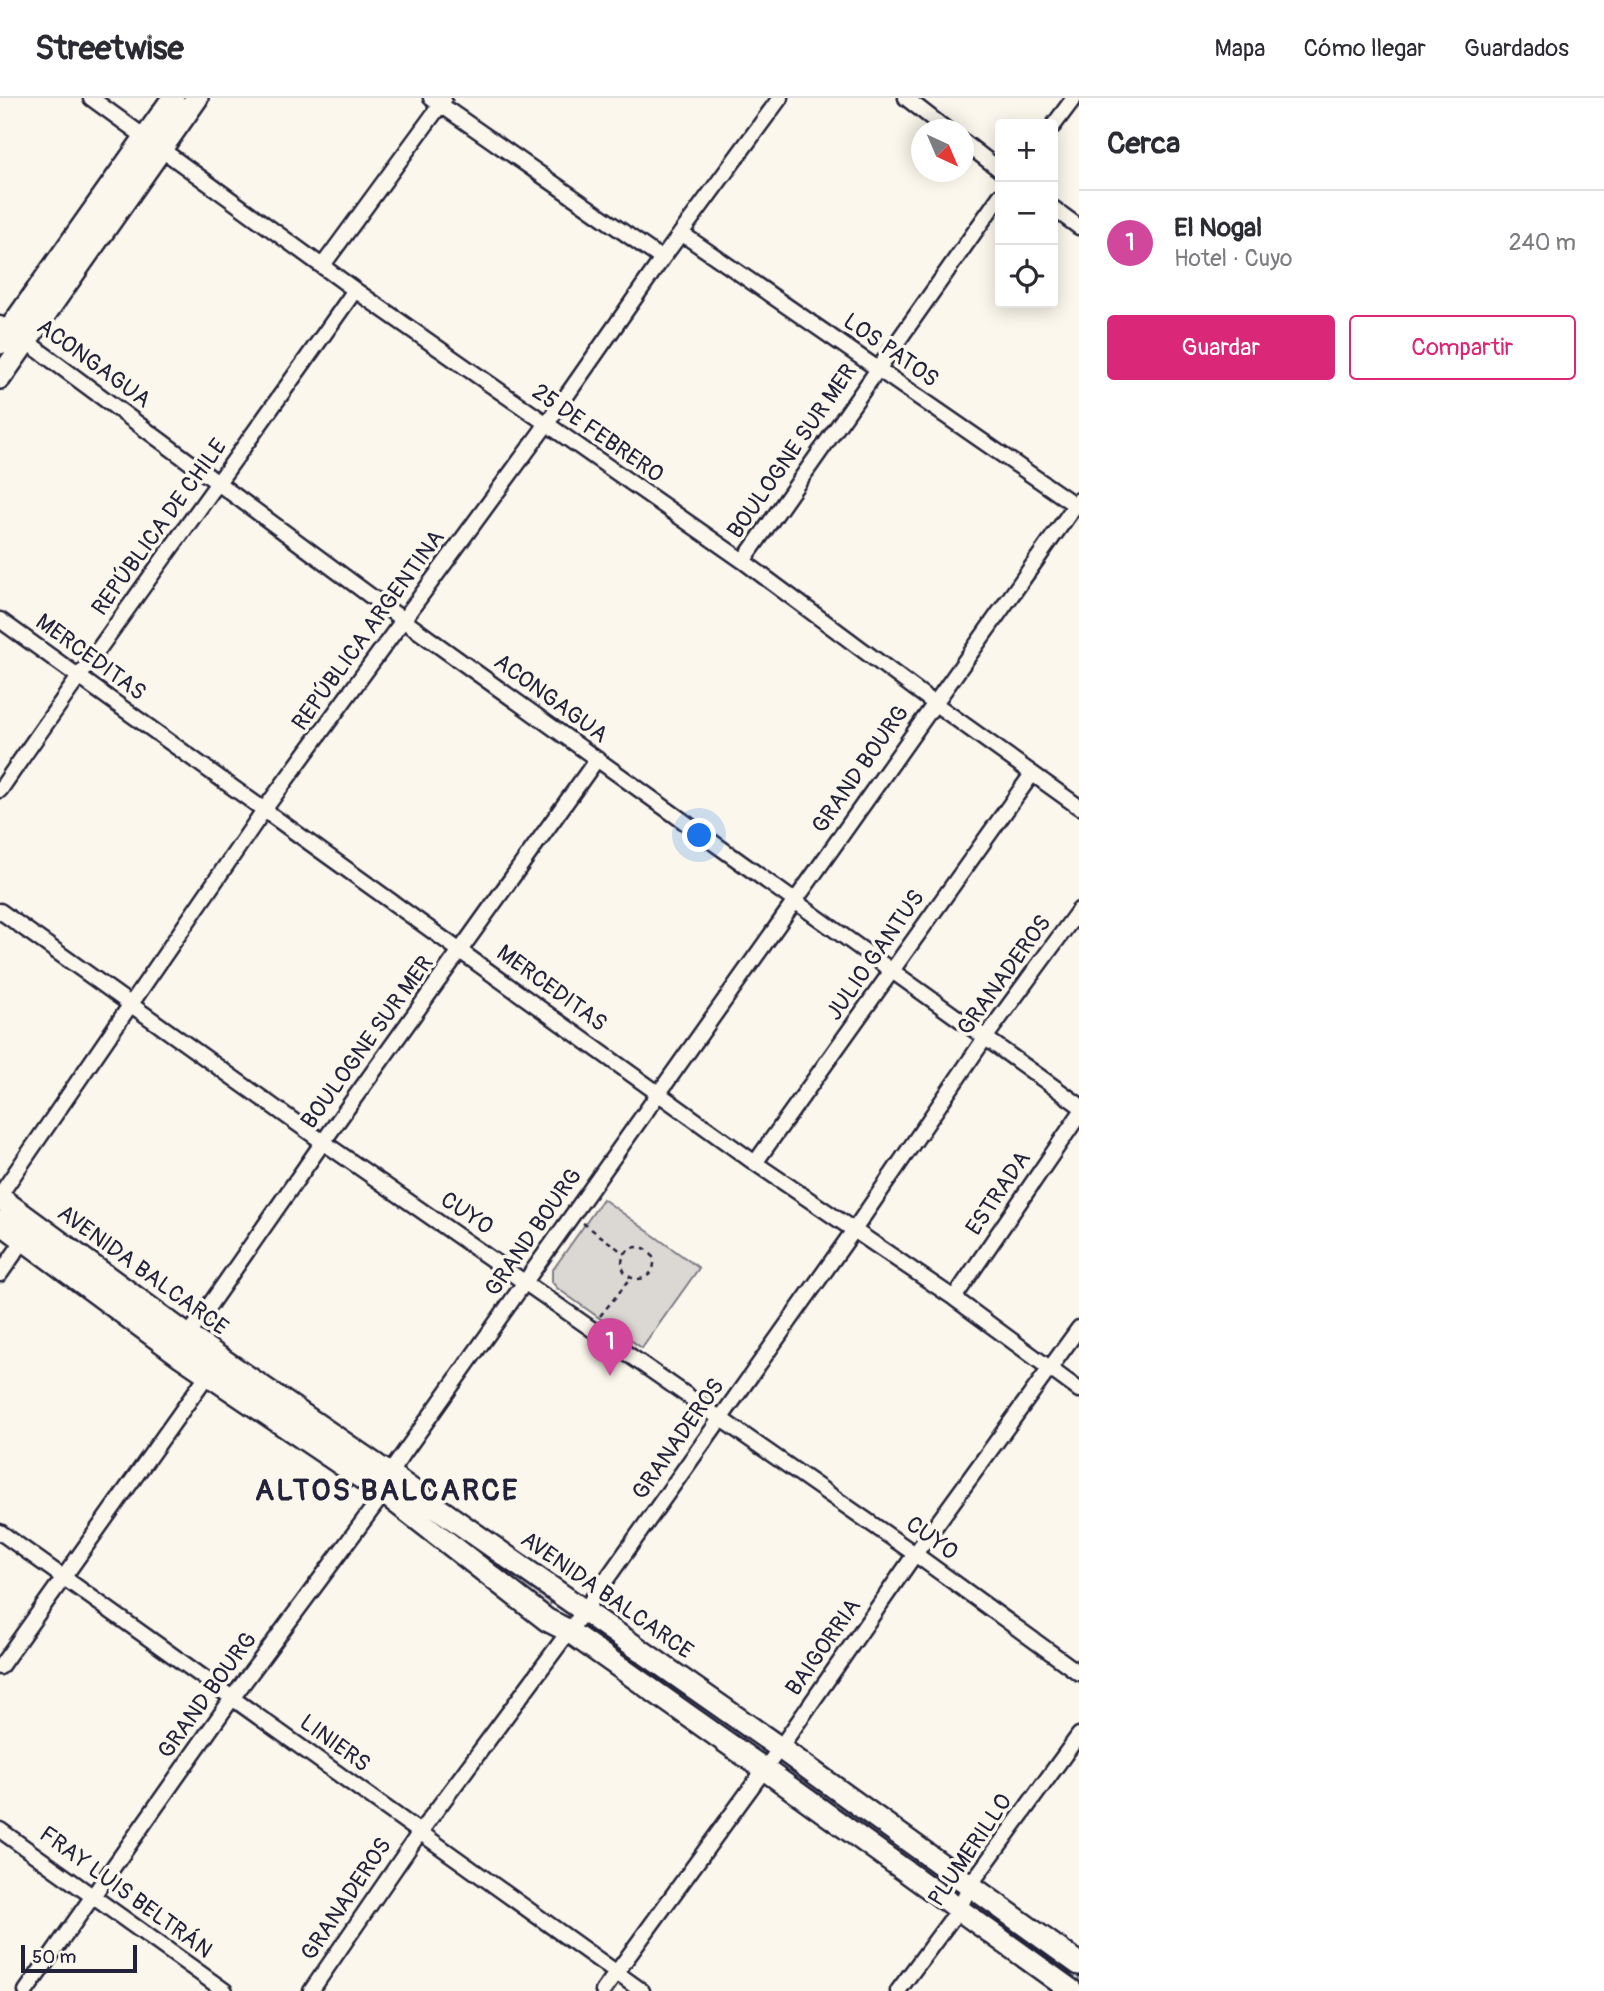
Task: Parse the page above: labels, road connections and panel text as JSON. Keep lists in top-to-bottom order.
{
  "streets": {
    "main road": ["AVENIDA BALCARCE"],
    "street": [
      "LOS PATOS",
      "ACONGAGUA",
      "25 DE FEBRERO",
      "BOULOGNE SUR MER",
      "REPÚBLICA DE CHILE",
      "REPÚBLICA ARGENTINA",
      "MERCEDITAS",
      "GRAND BOURG",
      "JULIO GANTUS",
      "GRANADEROS",
      "ESTRADA",
      "CUYO",
      "BAIGORRIA",
      "LINIERS",
      "PLUMERILLO",
      "FRAY LUIS BELTRÁN"
    ]
  },
  "crossings": [
    ["LOS PATOS", "BOULOGNE SUR MER"],
    ["LOS PATOS", "REPÚBLICA ARGENTINA"],
    ["LOS PATOS", "GRAND BOURG"],
    ["ACONGAGUA", "BOULOGNE SUR MER"],
    ["ACONGAGUA", "REPÚBLICA DE CHILE"],
    ["ACONGAGUA", "REPÚBLICA ARGENTINA"],
    ["ACONGAGUA", "GRAND BOURG"],
    ["ACONGAGUA", "JULIO GANTUS"],
    ["ACONGAGUA", "GRANADEROS"],
    ["25 DE FEBRERO", "BOULOGNE SUR MER"],
    ["25 DE FEBRERO", "REPÚBLICA DE CHILE"],
    ["25 DE FEBRERO", "REPÚBLICA ARGENTINA"],
    ["25 DE FEBRERO", "GRAND BOURG"],
    ["25 DE FEBRERO", "JULIO GANTUS"],
    ["BOULOGNE SUR MER", "MERCEDITAS"],
    ["BOULOGNE SUR MER", "CUYO"],
    ["BOULOGNE SUR MER", "AVENIDA BALCARCE"],
    ["REPÚBLICA DE CHILE", "MERCEDITAS"],
    ["REPÚBLICA ARGENTINA", "MERCEDITAS"],
    ["REPÚBLICA ARGENTINA", "CUYO"],
    ["REPÚBLICA ARGENTINA", "AVENIDA BALCARCE"],
    ["MERCEDITAS", "GRAND BOURG"],
    ["MERCEDITAS", "JULIO GANTUS"],
    ["MERCEDITAS", "GRANADEROS"],
    ["MERCEDITAS", "ESTRADA"],
    ["MERCEDITAS", "BAIGORRIA"],
    ["GRAND BOURG", "CUYO"],
    ["GRAND BOURG", "AVENIDA BALCARCE"],
    ["GRAND BOURG", "LINIERS"],
    ["GRAND BOURG", "FRAY LUIS BELTRÁN"],
    ["GRANADEROS", "CUYO"],
    ["GRANADEROS", "AVENIDA BALCARCE"],
    ["GRANADEROS", "LINIERS"],
    ["CUYO", "BAIGORRIA"],
    ["AVENIDA BALCARCE", "BAIGORRIA"],
    ["AVENIDA BALCARCE", "PLUMERILLO"],
    ["BAIGORRIA", "LINIERS"]
  ],
  "districts": ["ALTOS BALCARCE"],
  "scale_bar": "50 m",
  "north": "bottom right",
  "page": {
    "header": "Streetwise",
    "nav": ["Mapa", "Cómo llegar", "Guardados"],
    "heading": "Cerca",
    "map_buttons": ["+", "−"],
    "list": [
      {
        "mark": "1",
        "name": "El Nogal",
        "note": "Hotel · Cuyo",
        "value": "240 m"
      }
    ],
    "buttons": ["Guardar", "Compartir"],
    "pins": "1",
    "scale": "50 m"
  }
}
